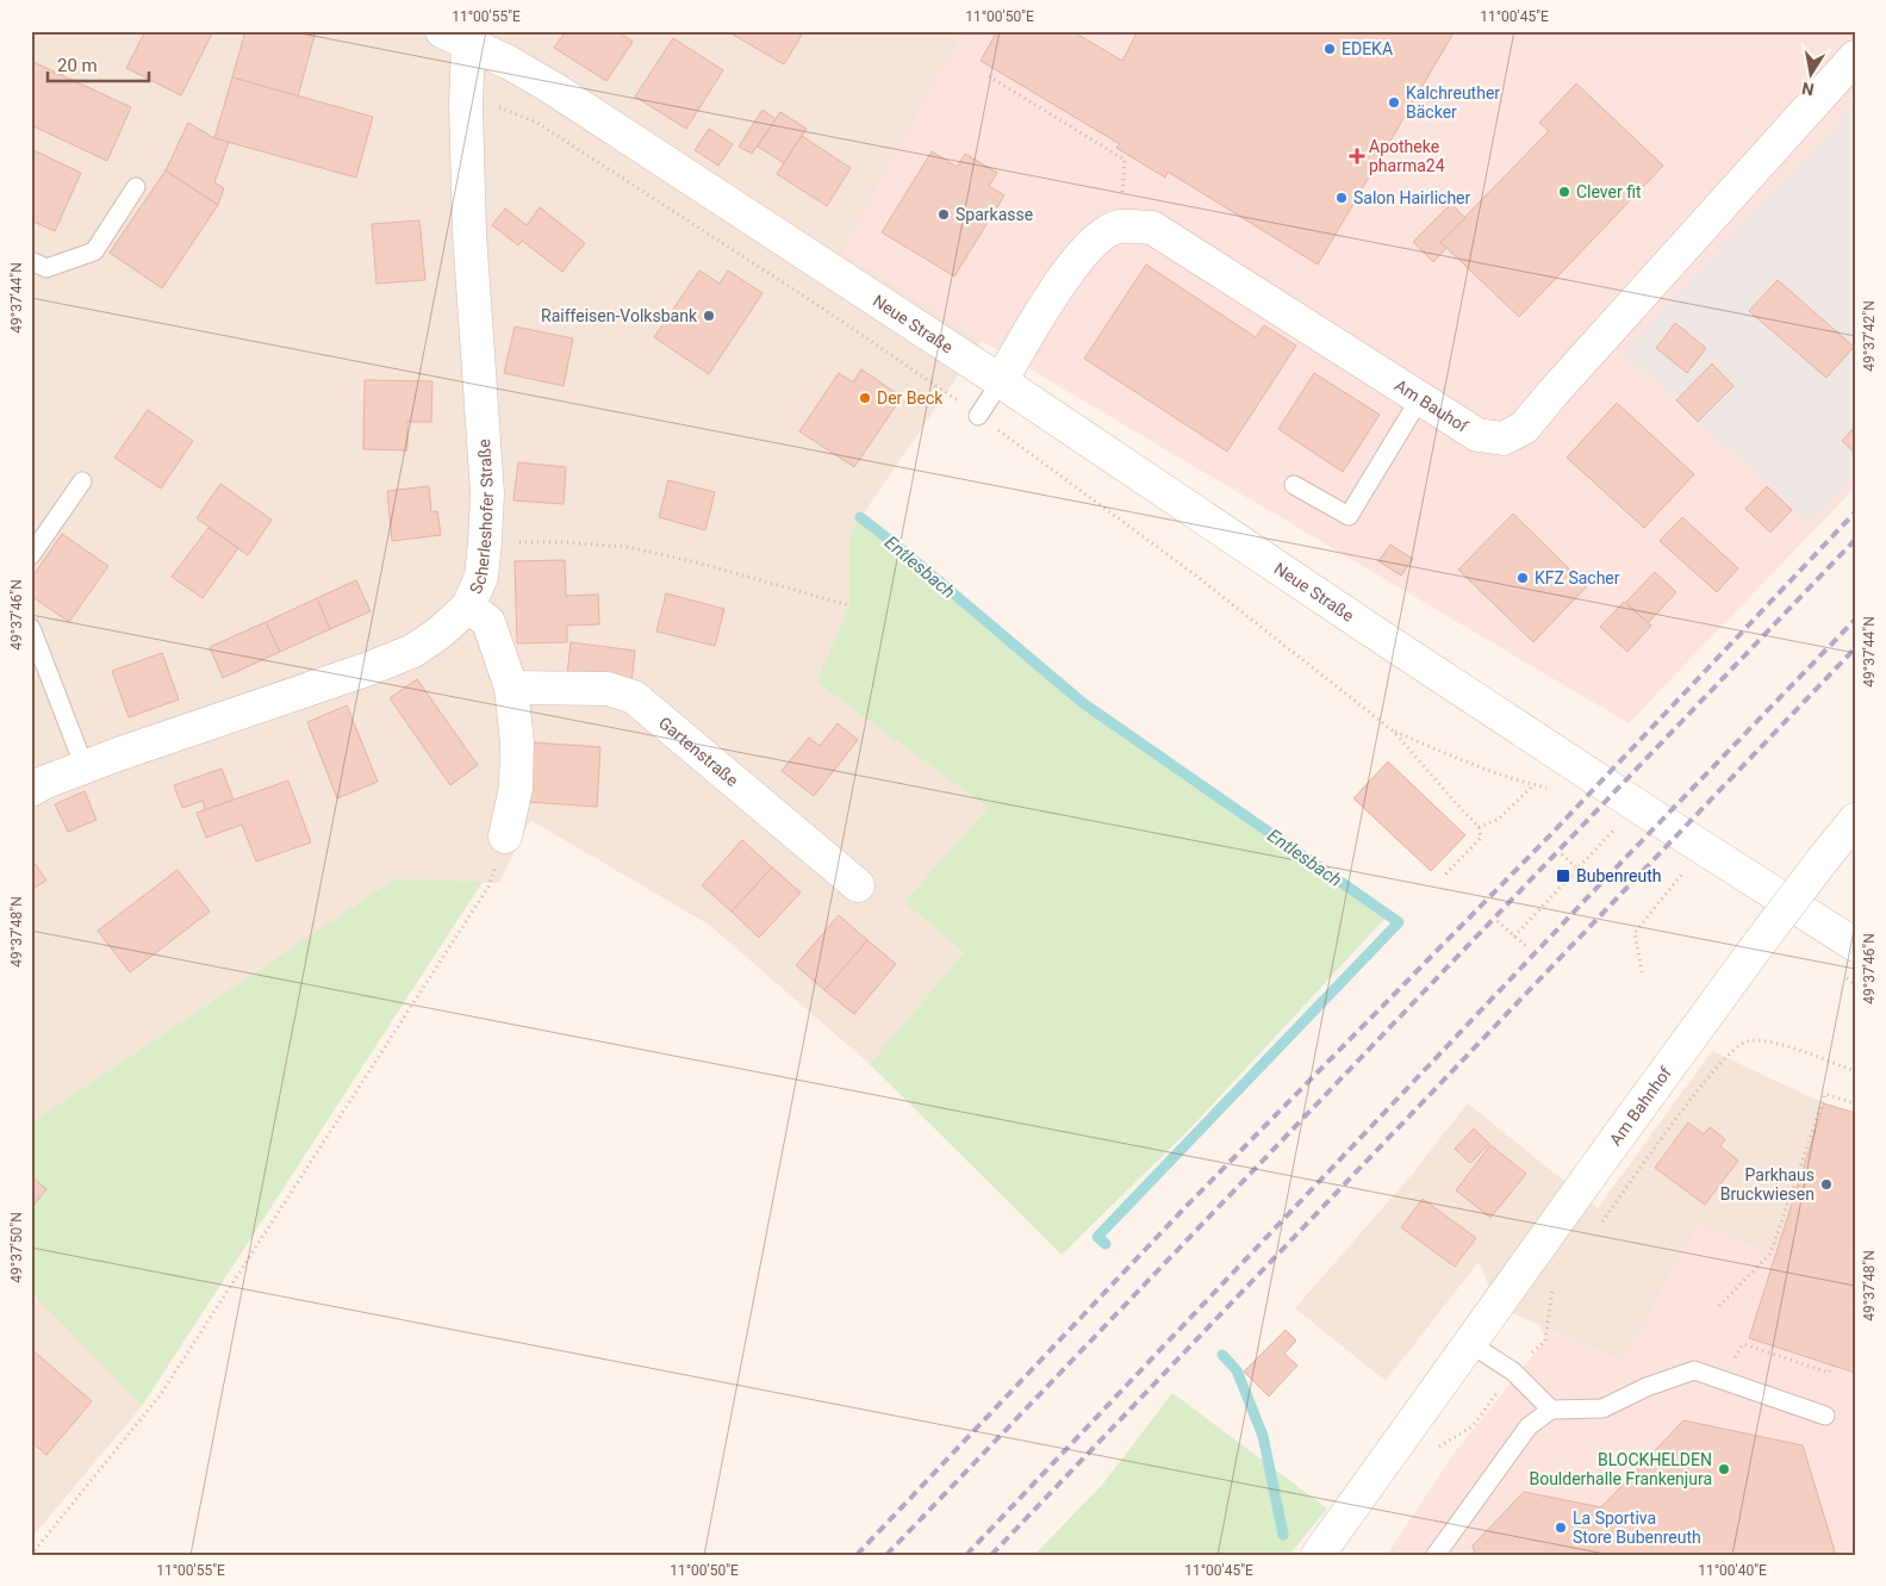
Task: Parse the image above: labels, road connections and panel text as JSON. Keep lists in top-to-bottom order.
{
  "streets": {
    "street": [
      "Neue Straße",
      "Am Bauhof",
      "Scherleshofer Straße",
      "Gartenstraße",
      "Am Bahnhof"
    ]
  },
  "crossings": [
    ["Neue Straße", "Scherleshofer Straße"]
  ],
  "water": ["Entlesbach"],
  "places": {
    "other": [
      "EDEKA",
      "Kalchreuther Bäcker",
      "Clever fit",
      "Salon Hairlicher",
      "Sparkasse",
      "Raiffeisen-Volksbank",
      "Der Beck",
      "KFZ Sacher",
      "Parkhaus Bruckwiesen",
      "BLOCKHELDEN Boulderhalle Frankenjura",
      "La Sportiva Store Bubenreuth"
    ],
    "health": ["Apotheke pharma24"],
    "transit": ["Bubenreuth"]
  },
  "scale_bar": "20 m",
  "north": "bottom",
  "coordinates": [
    "11°00'55\"E",
    "11°00'50\"E",
    "11°00'45\"E",
    "49°37'44\"N",
    "49°37'42\"N",
    "49°37'46\"N",
    "49°37'48\"N",
    "49°37'50\"N",
    "11°00'40\"E"
  ]
}
